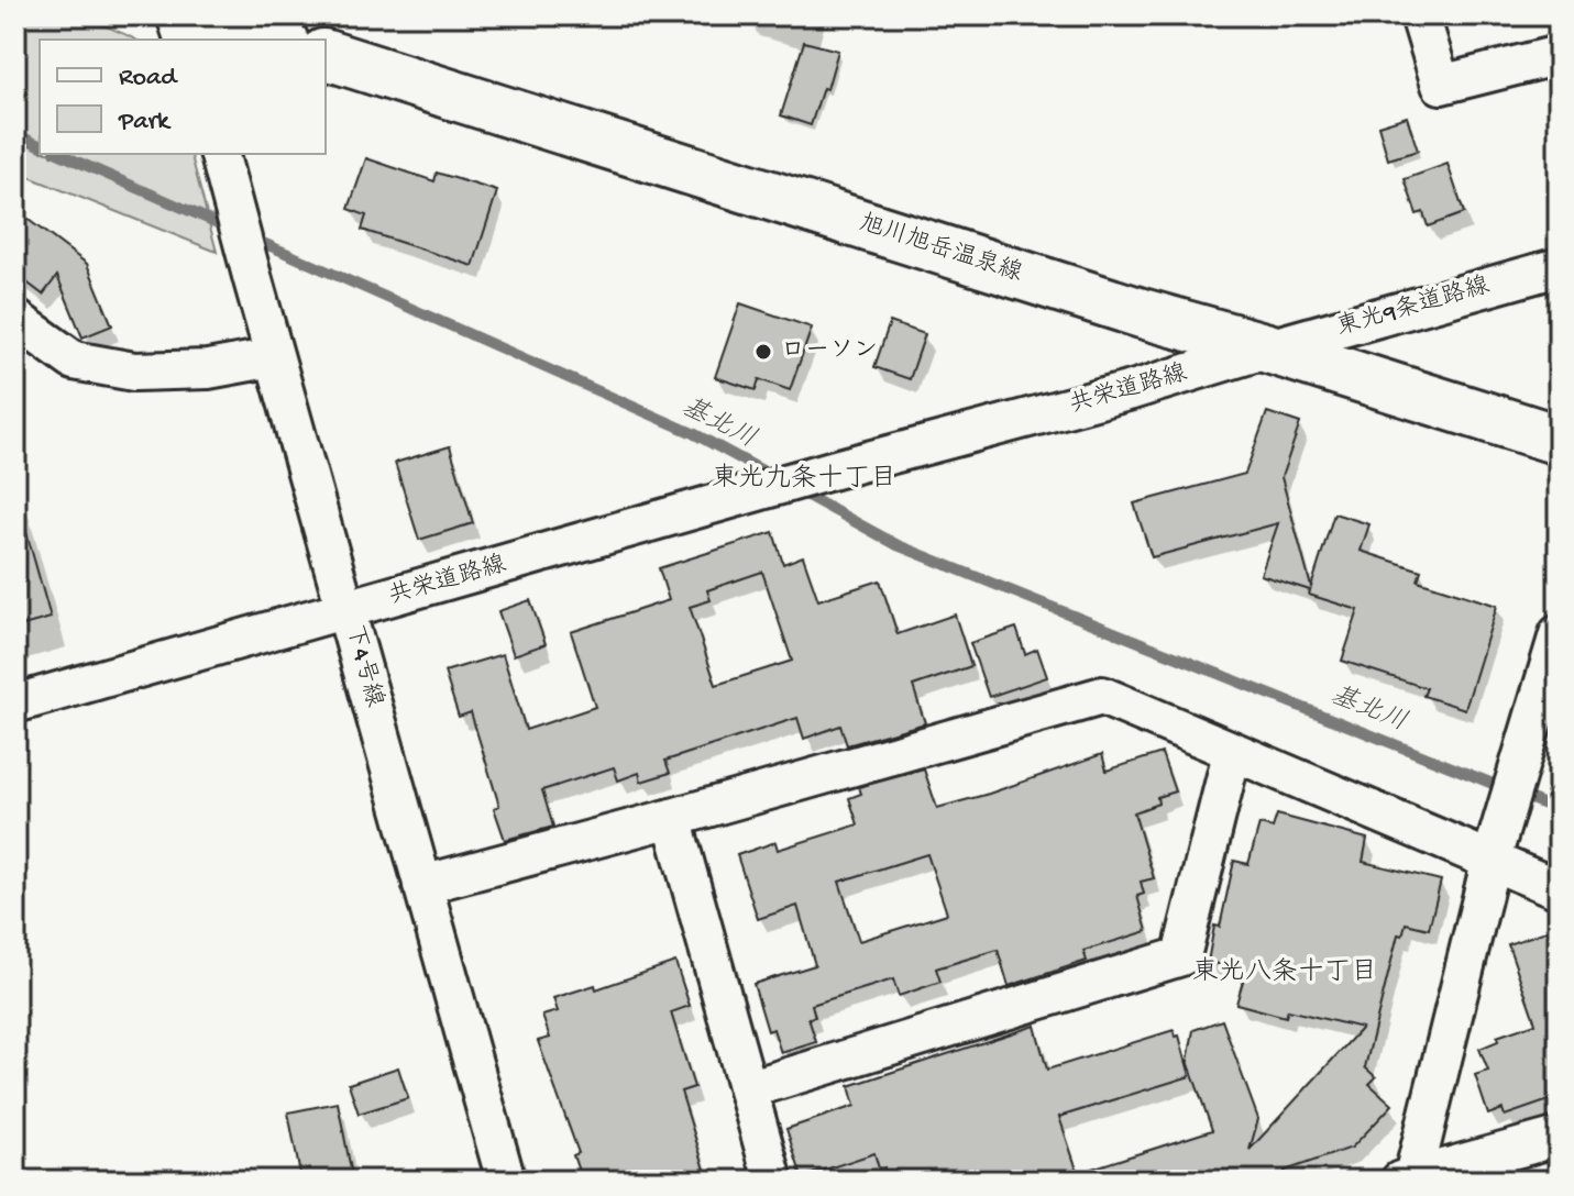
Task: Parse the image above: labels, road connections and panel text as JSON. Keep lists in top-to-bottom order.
{
  "streets": {
    "main road": ["旭川旭岳温泉線"],
    "street": ["東光9条道路線", "共栄道路線", "下4号線"]
  },
  "crossings": [
    ["旭川旭岳温泉線", "東光9条道路線"],
    ["旭川旭岳温泉線", "共栄道路線"],
    ["東光9条道路線", "共栄道路線"],
    ["共栄道路線", "下4号線"]
  ],
  "districts": ["東光九条十丁目", "東光八条十丁目"],
  "water": ["基北川"],
  "places": ["ローソン"],
  "legend": ["Road", "Park"]
}
